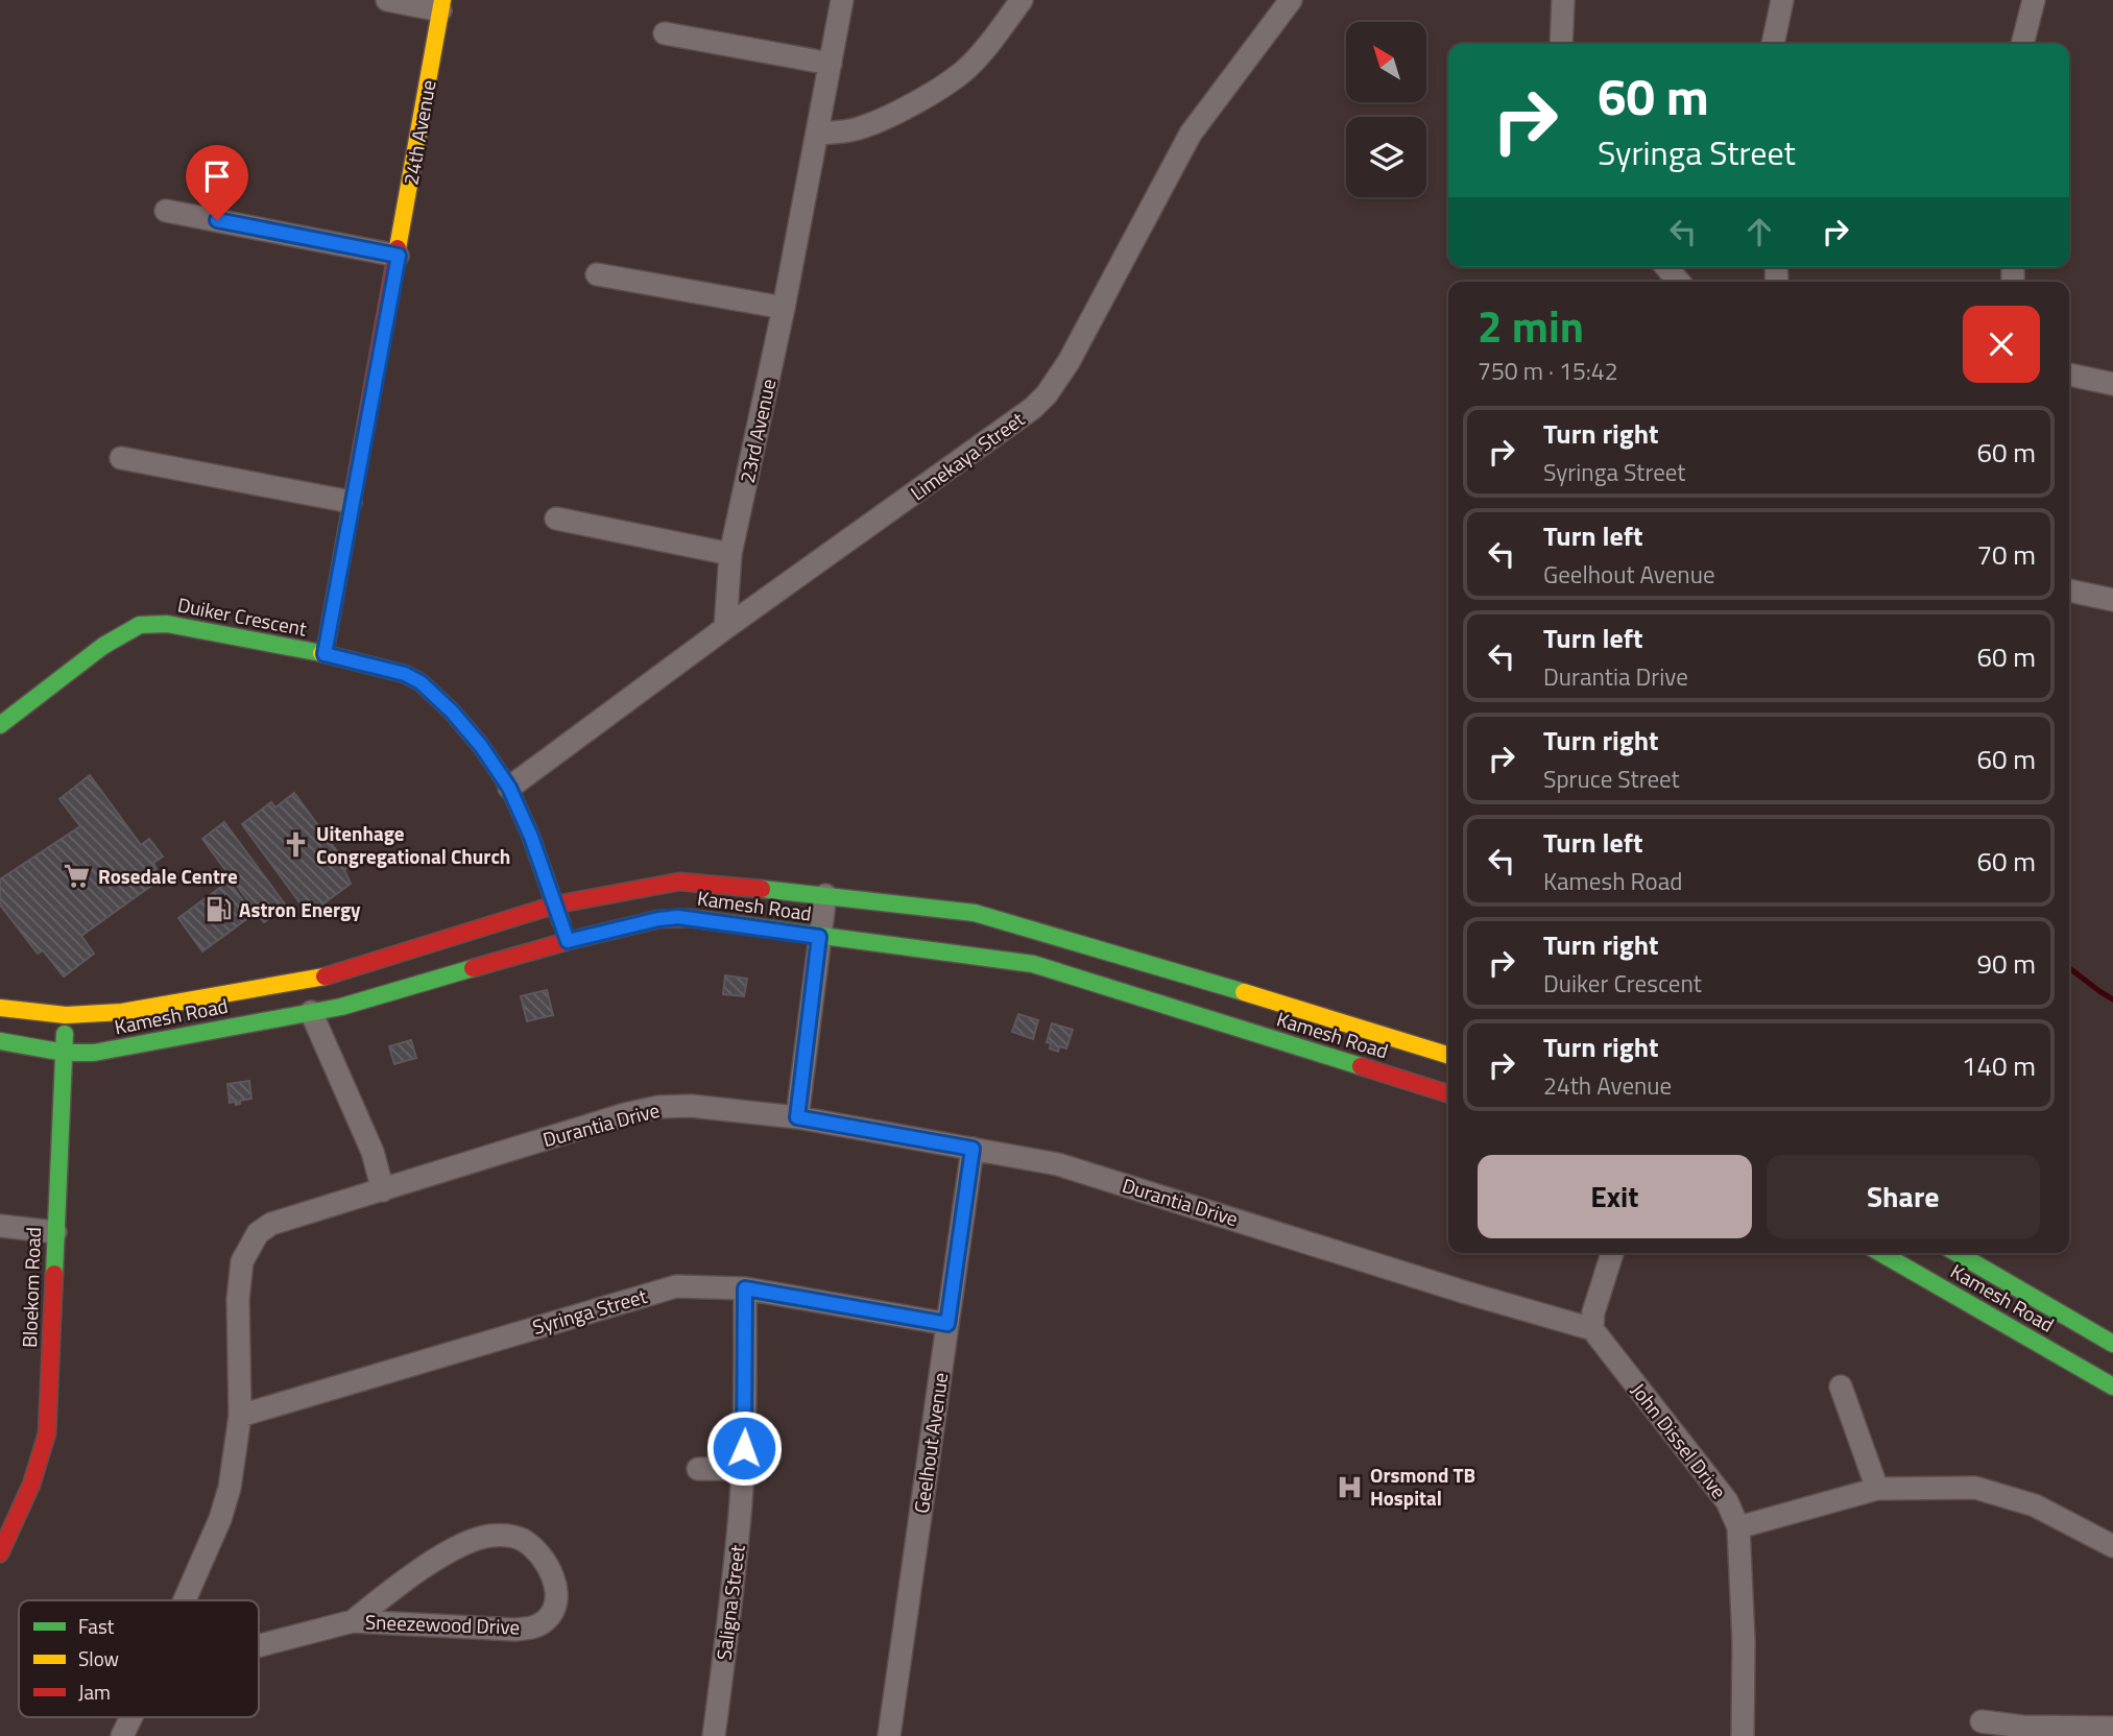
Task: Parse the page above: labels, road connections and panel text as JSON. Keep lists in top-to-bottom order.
{
  "streets": {
    "main road": [
      "24th Avenue",
      "Duiker Crescent",
      "Kamesh Road",
      "Bloekom Road"
    ],
    "street": [
      "23rd Avenue",
      "Limekaya Street",
      "Durantia Drive",
      "Syringa Street",
      "John Dissel Drive",
      "Geelhout Avenue",
      "Saligna Street",
      "Sneezewood Drive"
    ]
  },
  "crossings": [
    ["24th Avenue", "Duiker Crescent"],
    ["23rd Avenue", "Limekaya Street"],
    ["Limekaya Street", "Duiker Crescent"],
    ["Duiker Crescent", "Kamesh Road"],
    ["Kamesh Road", "Bloekom Road"],
    ["Durantia Drive", "Syringa Street"],
    ["Durantia Drive", "John Dissel Drive"],
    ["Durantia Drive", "Geelhout Avenue"],
    ["Syringa Street", "Geelhout Avenue"],
    ["Syringa Street", "Saligna Street"]
  ],
  "places": {
    "church": ["Uitenhage Congregational Church"],
    "supermarket": ["Rosedale Centre"],
    "fuel station": ["Astron Energy"],
    "hospital": ["Orsmond TB Hospital"]
  },
  "legend": ["Fast", "Slow", "Jam"],
  "north": "top left",
  "page": {
    "turn": ["60 m", "Syringa Street"],
    "heading": ["2 min", "750 m · 15:42"],
    "list": [
      {
        "name": "Turn right",
        "note": "Syringa Street",
        "value": "60 m"
      },
      {
        "name": "Turn left",
        "note": "Geelhout Avenue",
        "value": "70 m"
      },
      {
        "name": "Turn left",
        "note": "Durantia Drive",
        "value": "60 m"
      },
      {
        "name": "Turn right",
        "note": "Spruce Street",
        "value": "60 m"
      },
      {
        "name": "Turn left",
        "note": "Kamesh Road",
        "value": "60 m"
      },
      {
        "name": "Turn right",
        "note": "Duiker Crescent",
        "value": "90 m"
      },
      {
        "name": "Turn right",
        "note": "24th Avenue",
        "value": "140 m"
      }
    ],
    "buttons": ["Exit", "Share"]
  }
}
